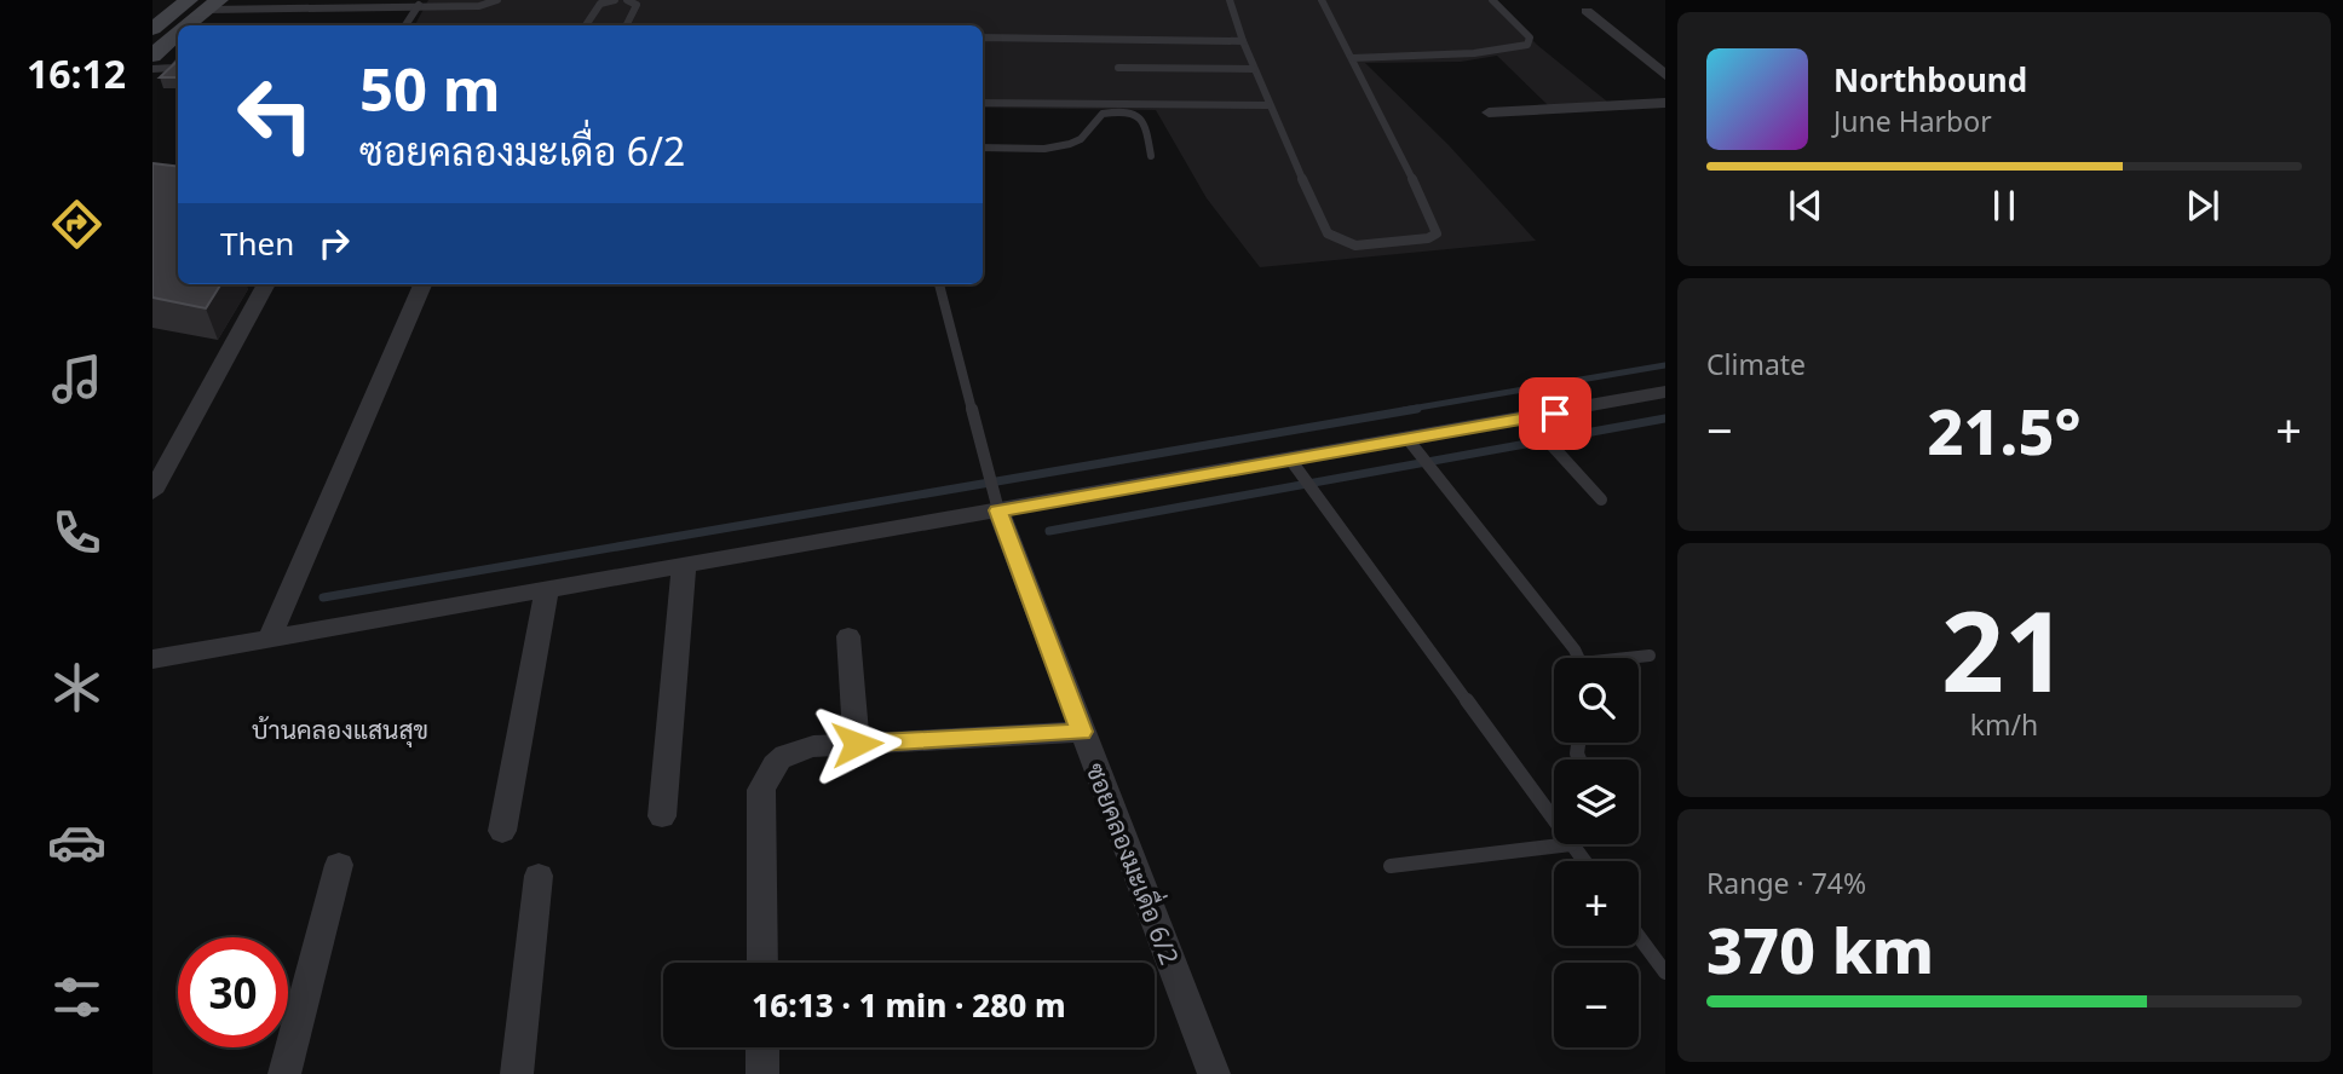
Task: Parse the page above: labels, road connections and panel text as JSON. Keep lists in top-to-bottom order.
{
  "streets": {
    "street": ["ซอยคลองมะเดื่อ 6/2"]
  },
  "districts": ["บ้านคลองแสนสุข"],
  "page": {
    "tabs": "16:12",
    "turn": ["50 m", "ซอยคลองมะเดื่อ 6/2"],
    "song": ["Northbound", "June Harbor"],
    "then": "Then",
    "tile": [
      "Climate",
      ["21", "km/h"],
      ["Range · 74%", "370 km"]
    ],
    "heat": ["−", "21.5°", "+"],
    "map_buttons": ["+", "−"],
    "limit": "30",
    "trip": "16:13 · 1 min · 280 m"
  }
}
